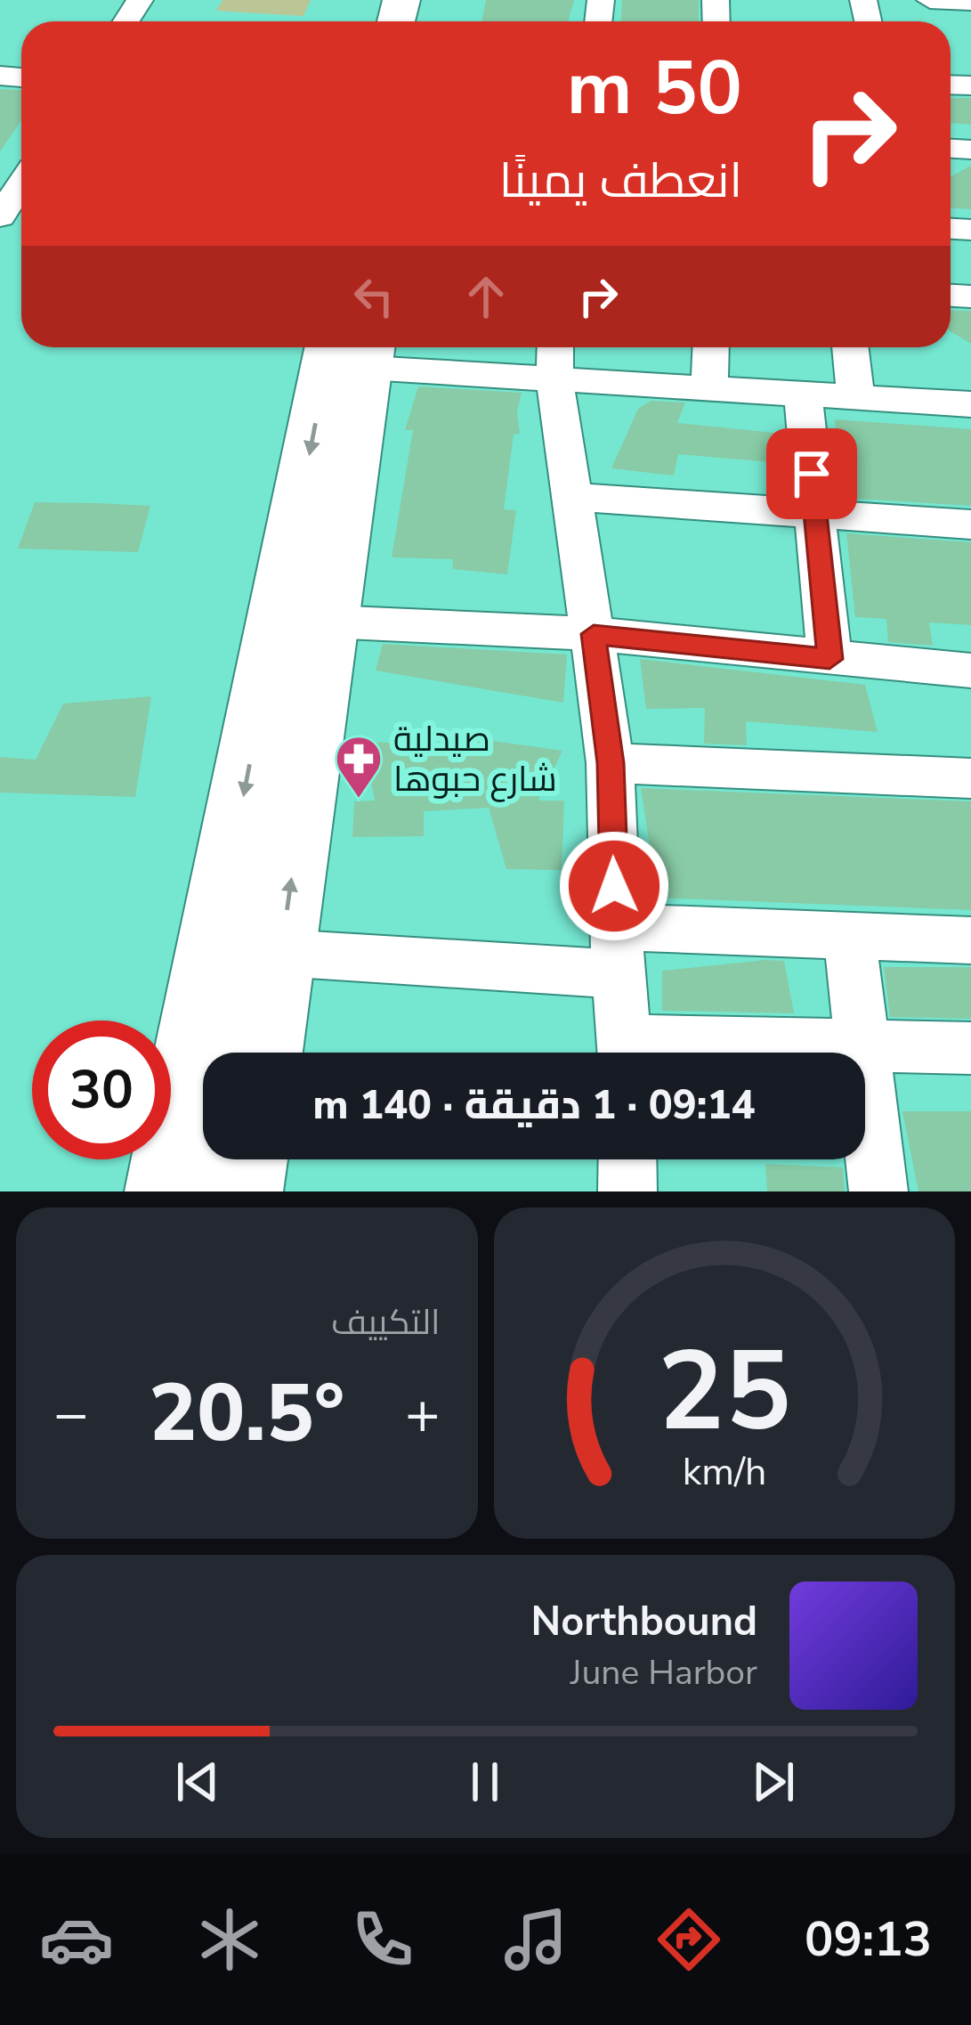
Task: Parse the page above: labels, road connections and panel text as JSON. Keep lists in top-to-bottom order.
{
  "places": {
    "pharmacy": ["صيدلية شارع حبوها"]
  },
  "page": {
    "turn": ["50 m", "انعطف يمينًا"],
    "limit": "30",
    "trip": "09:14 · 1 دقيقة · 140 m",
    "tile": "التكييف",
    "heat": ["−", "20.5°", "+"],
    "song": ["Northbound", "June Harbor"],
    "tabs": "09:13",
    "gauge": ["25", "km/h"]
  }
}
